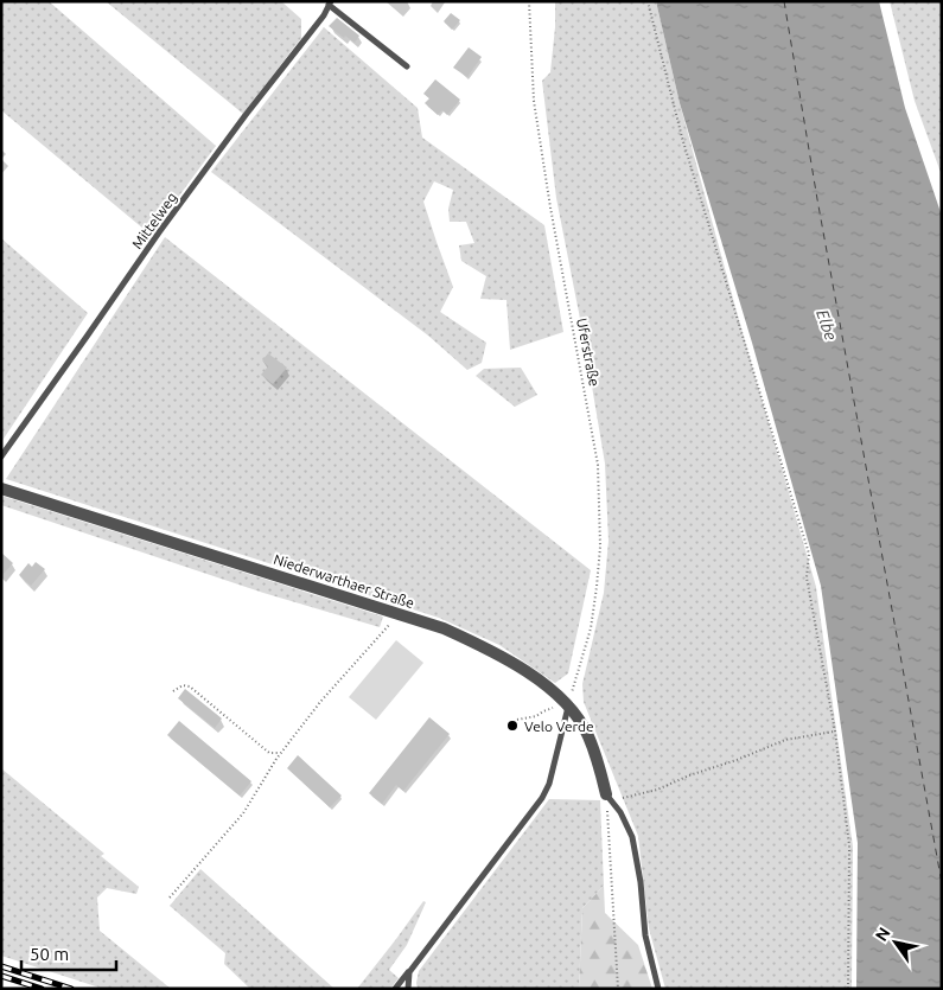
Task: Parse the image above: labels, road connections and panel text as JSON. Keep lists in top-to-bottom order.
{
  "streets": {
    "street": ["Niederwarthaer Straße"],
    "lane": ["Mittelweg"],
    "path": ["Uferstraße"]
  },
  "crossings": [
    ["Uferstraße", "Niederwarthaer Straße"]
  ],
  "water": ["Elbe"],
  "places": ["Velo Verde"],
  "scale_bar": "50 m",
  "north": "top left"
}
